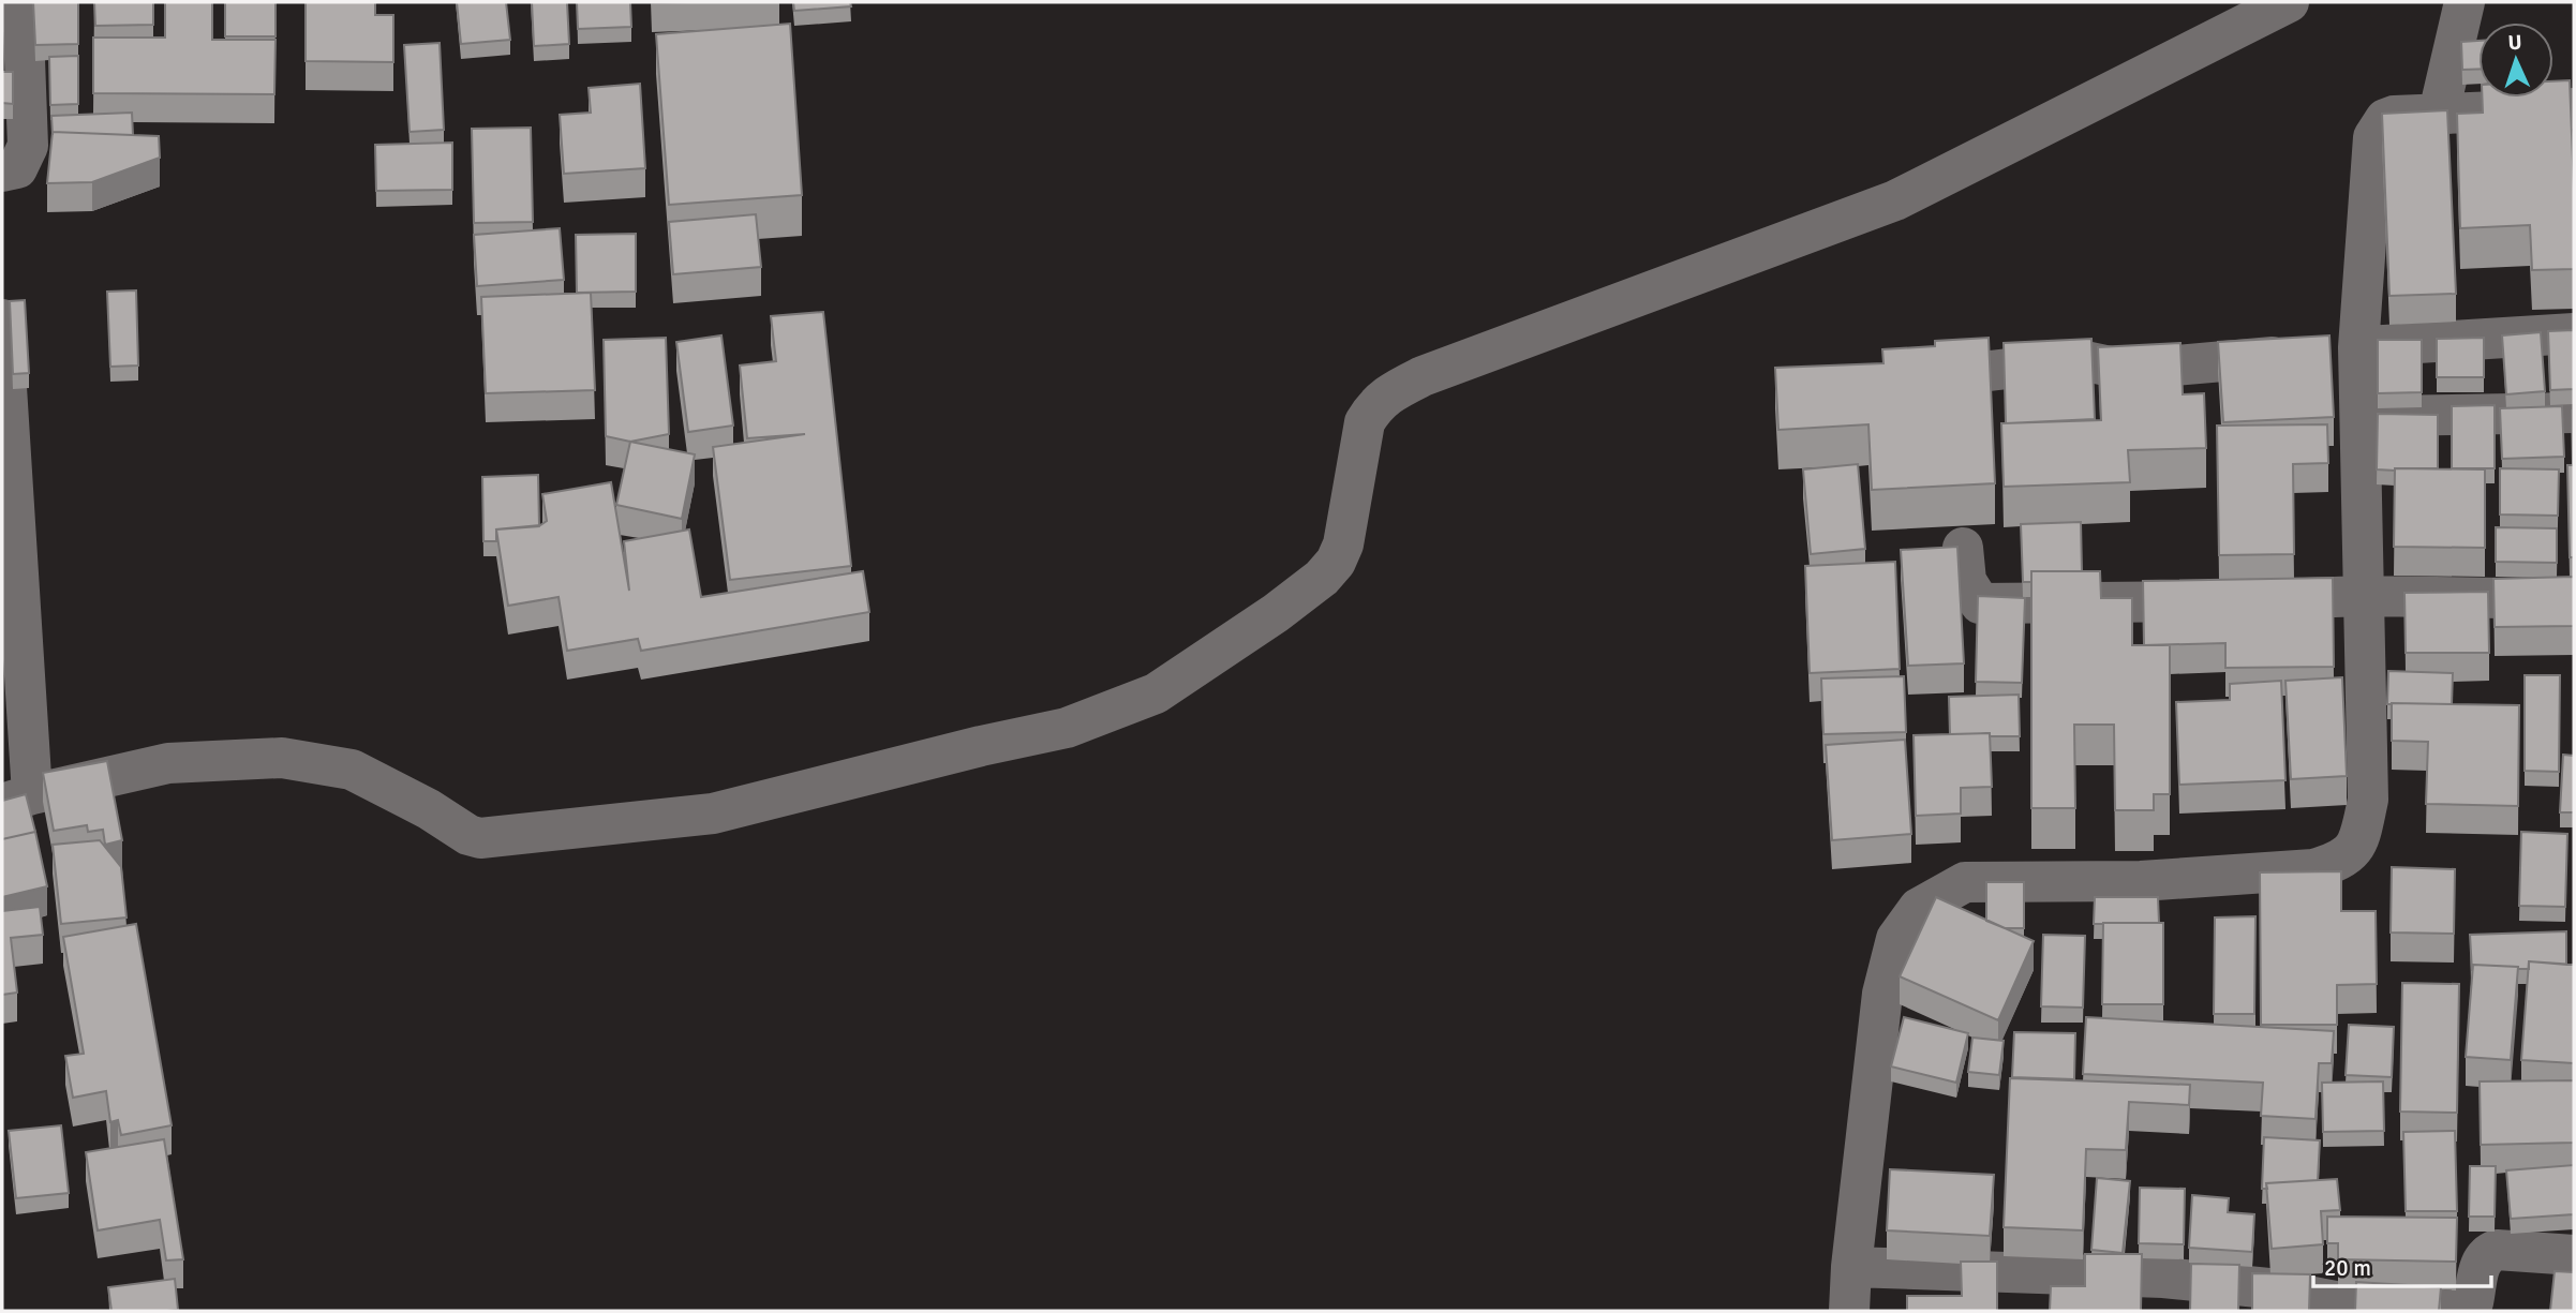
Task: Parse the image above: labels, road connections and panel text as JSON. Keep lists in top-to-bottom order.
{
  "scale_bar": "20 m",
  "north": "top"
}
